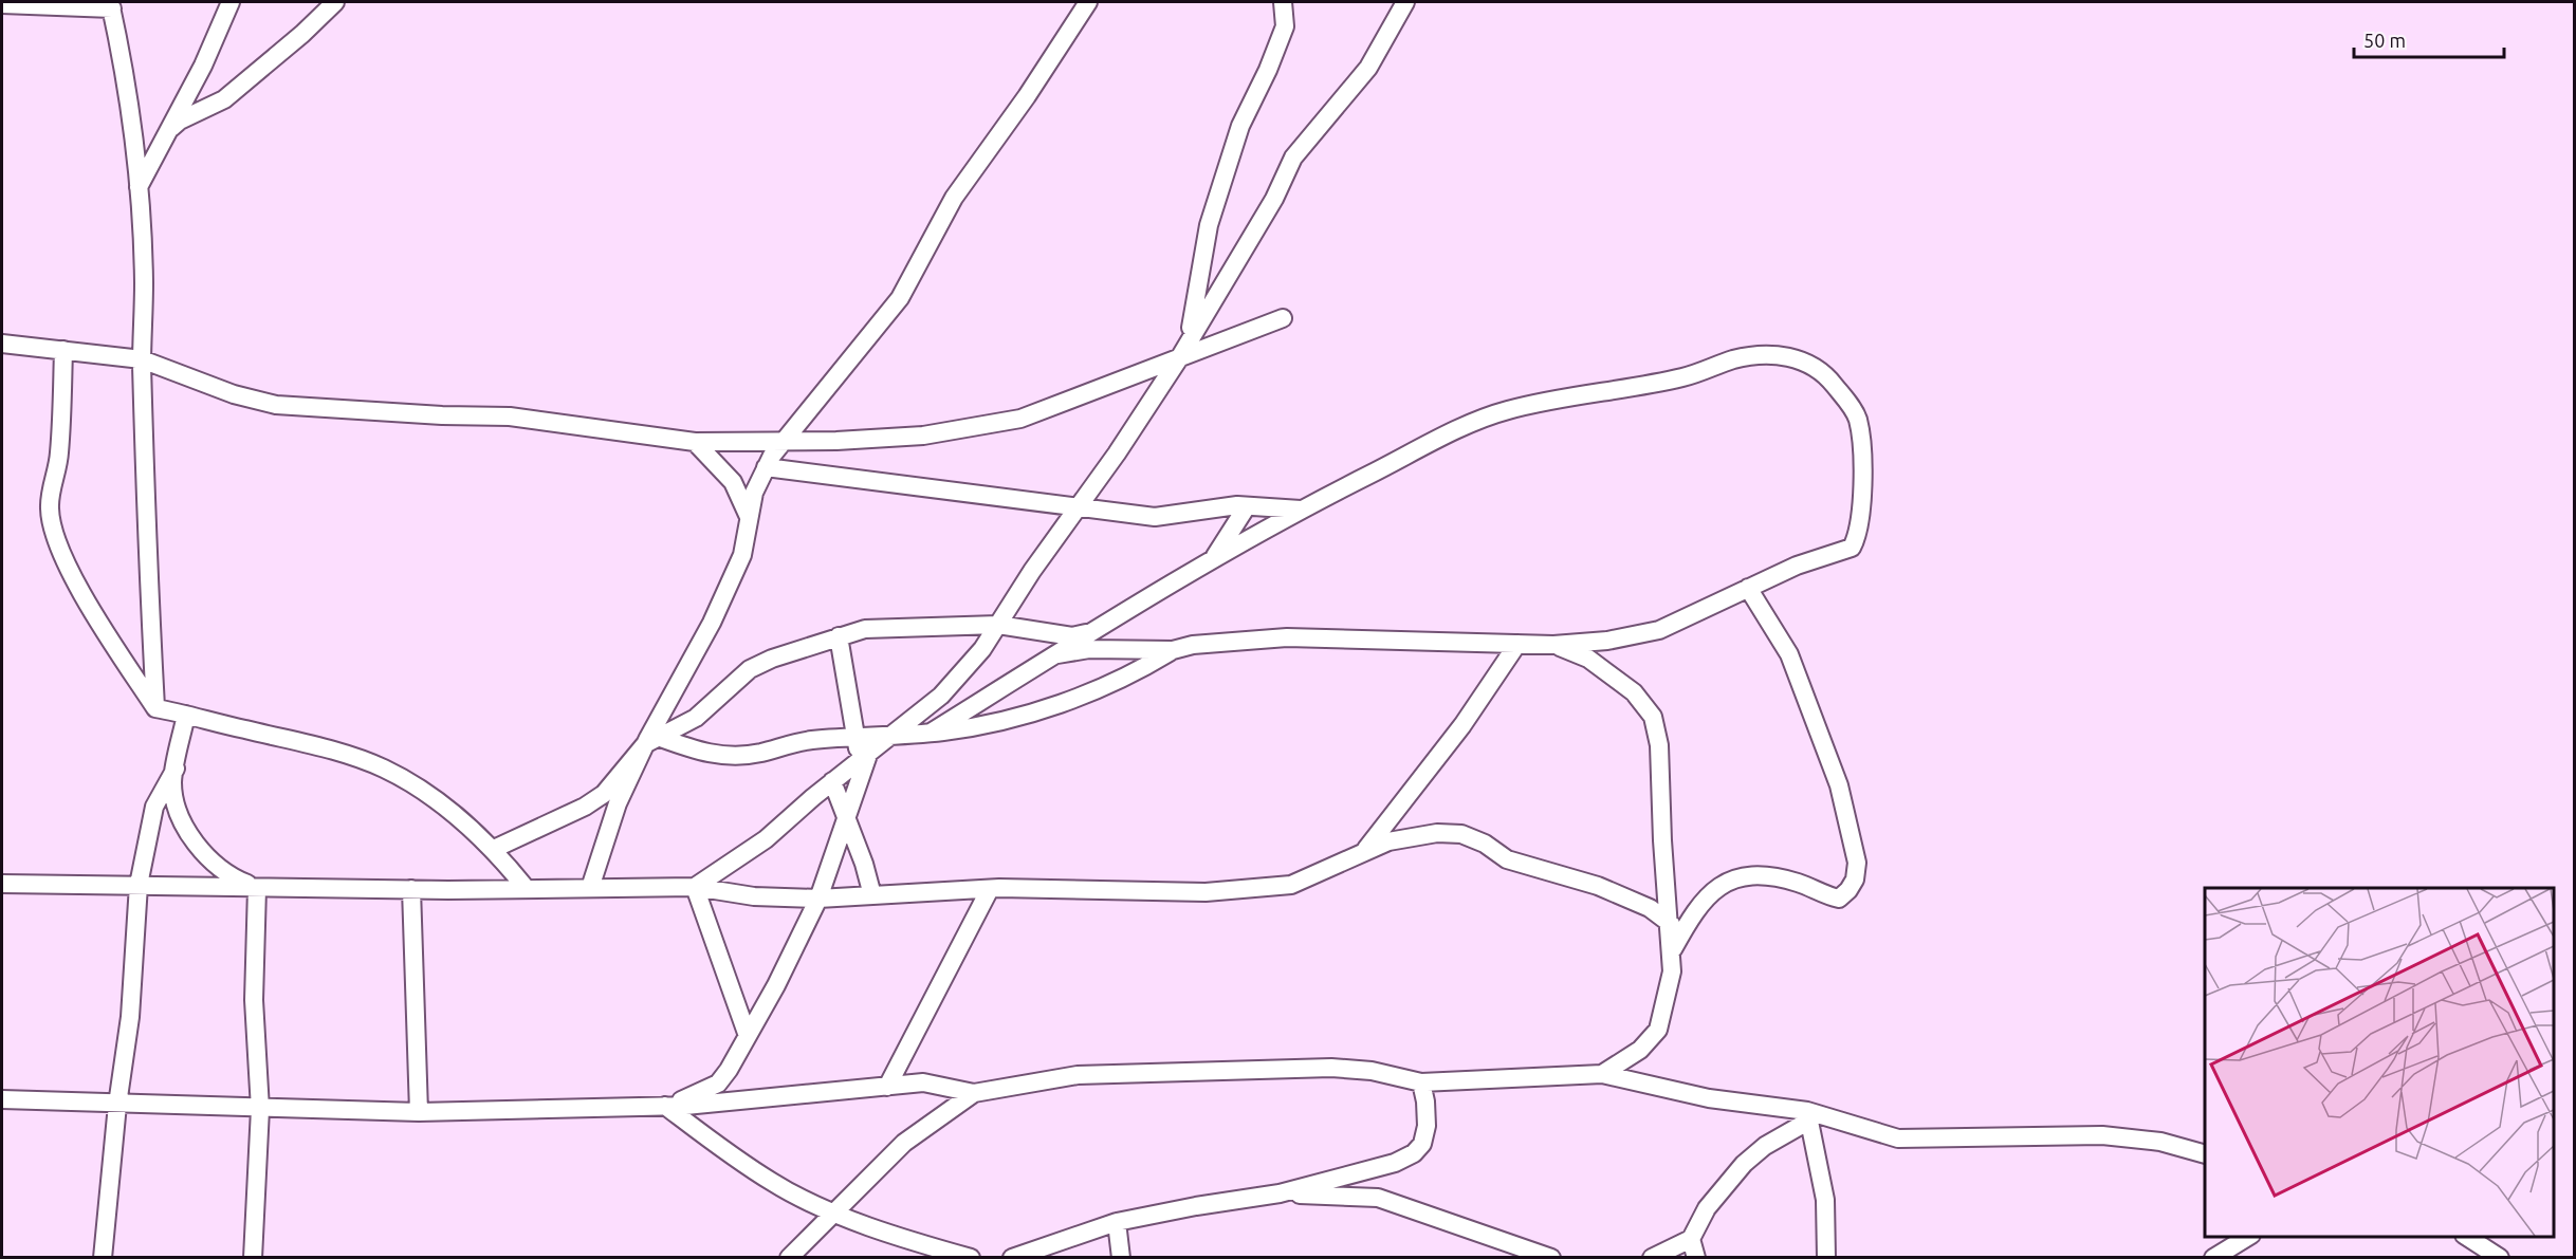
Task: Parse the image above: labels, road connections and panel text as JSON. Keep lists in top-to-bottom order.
{
  "scale_bar": "50 m"
}
